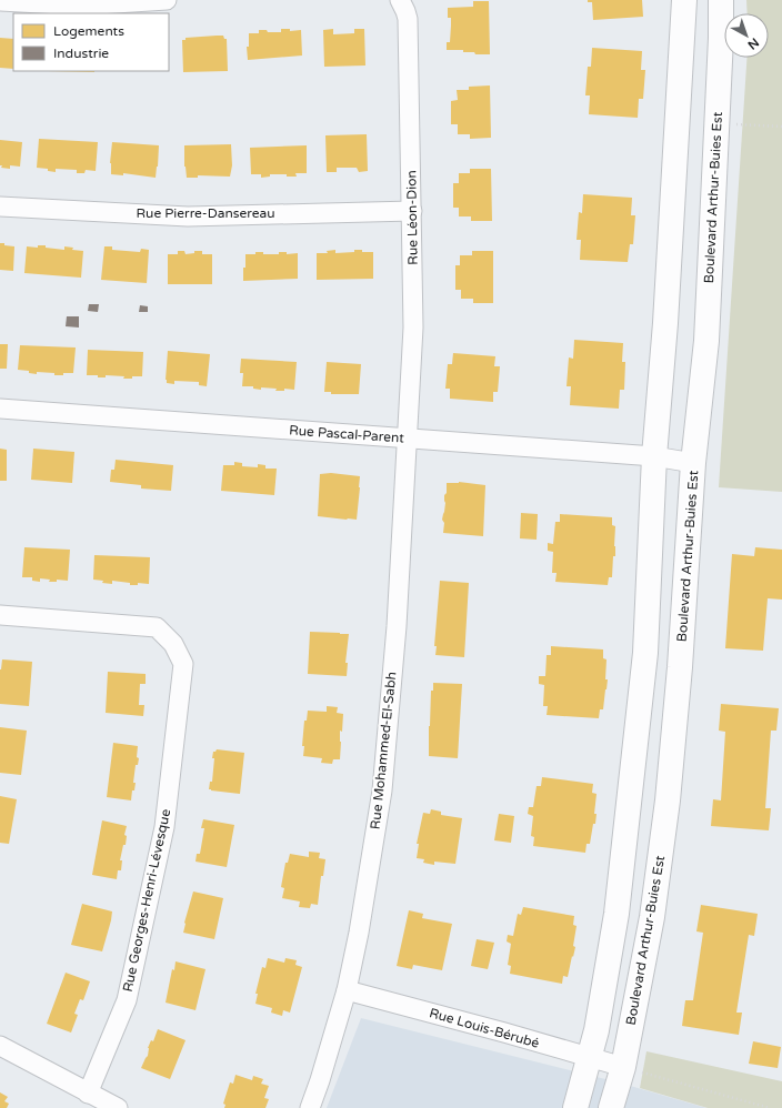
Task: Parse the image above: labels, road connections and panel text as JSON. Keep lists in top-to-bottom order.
{
  "streets": {
    "street": [
      "Boulevard Arthur-Buies Est",
      "Rue Pierre-Dansereau",
      "Rue Léon-Dion",
      "Rue Pascal-Parent",
      "Rue Mohammed-El-Sabh",
      "Rue Georges-Henri-Lévesque",
      "Rue Louis-Bérubé"
    ]
  },
  "crossings": [
    ["Boulevard Arthur-Buies Est", "Rue Pascal-Parent"],
    ["Boulevard Arthur-Buies Est", "Rue Louis-Bérubé"],
    ["Rue Pierre-Dansereau", "Rue Léon-Dion"],
    ["Rue Léon-Dion", "Rue Pascal-Parent"],
    ["Rue Léon-Dion", "Rue Mohammed-El-Sabh"],
    ["Rue Pascal-Parent", "Rue Mohammed-El-Sabh"],
    ["Rue Mohammed-El-Sabh", "Rue Louis-Bérubé"]
  ],
  "legend": ["Logements", "Industrie"],
  "north": "bottom right"
}
